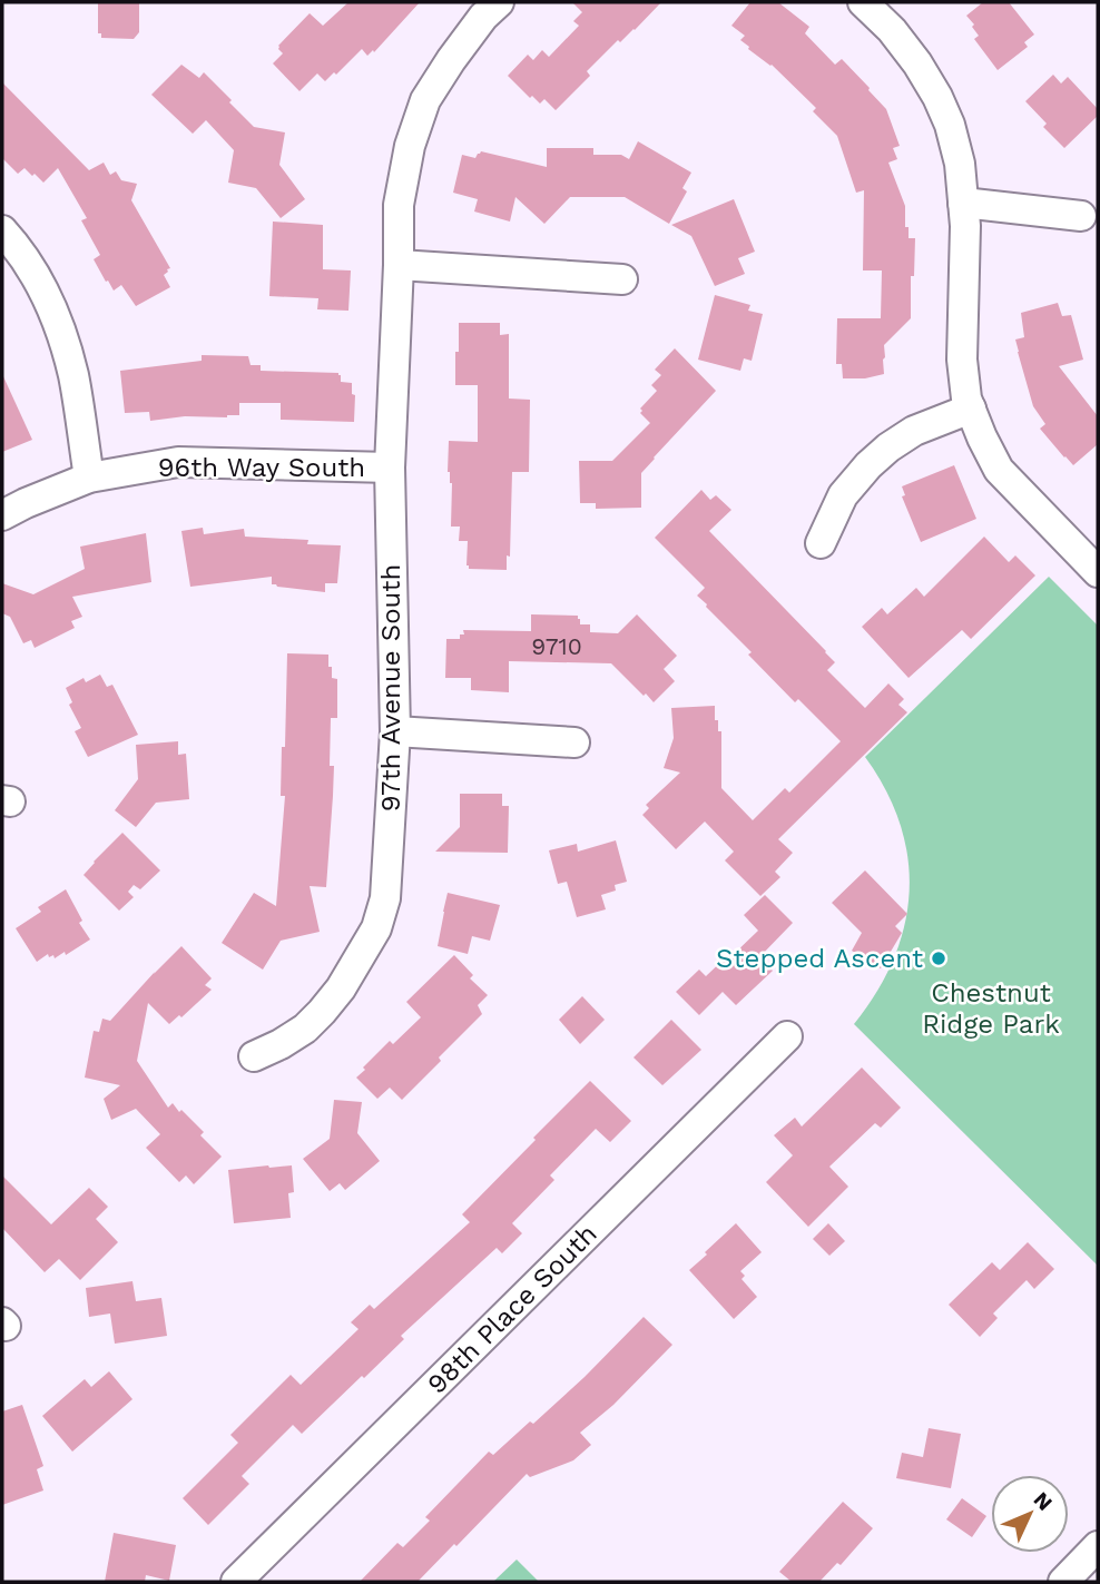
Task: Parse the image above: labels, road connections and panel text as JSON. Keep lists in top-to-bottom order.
{
  "streets": {
    "street": ["96th Way South", "97th Avenue South", "98th Place South"]
  },
  "crossings": [
    ["96th Way South", "97th Avenue South"]
  ],
  "parks": ["Chestnut Ridge Park"],
  "places": ["Stepped Ascent"],
  "house_numbers": ["9710"],
  "north": "top right"
}
